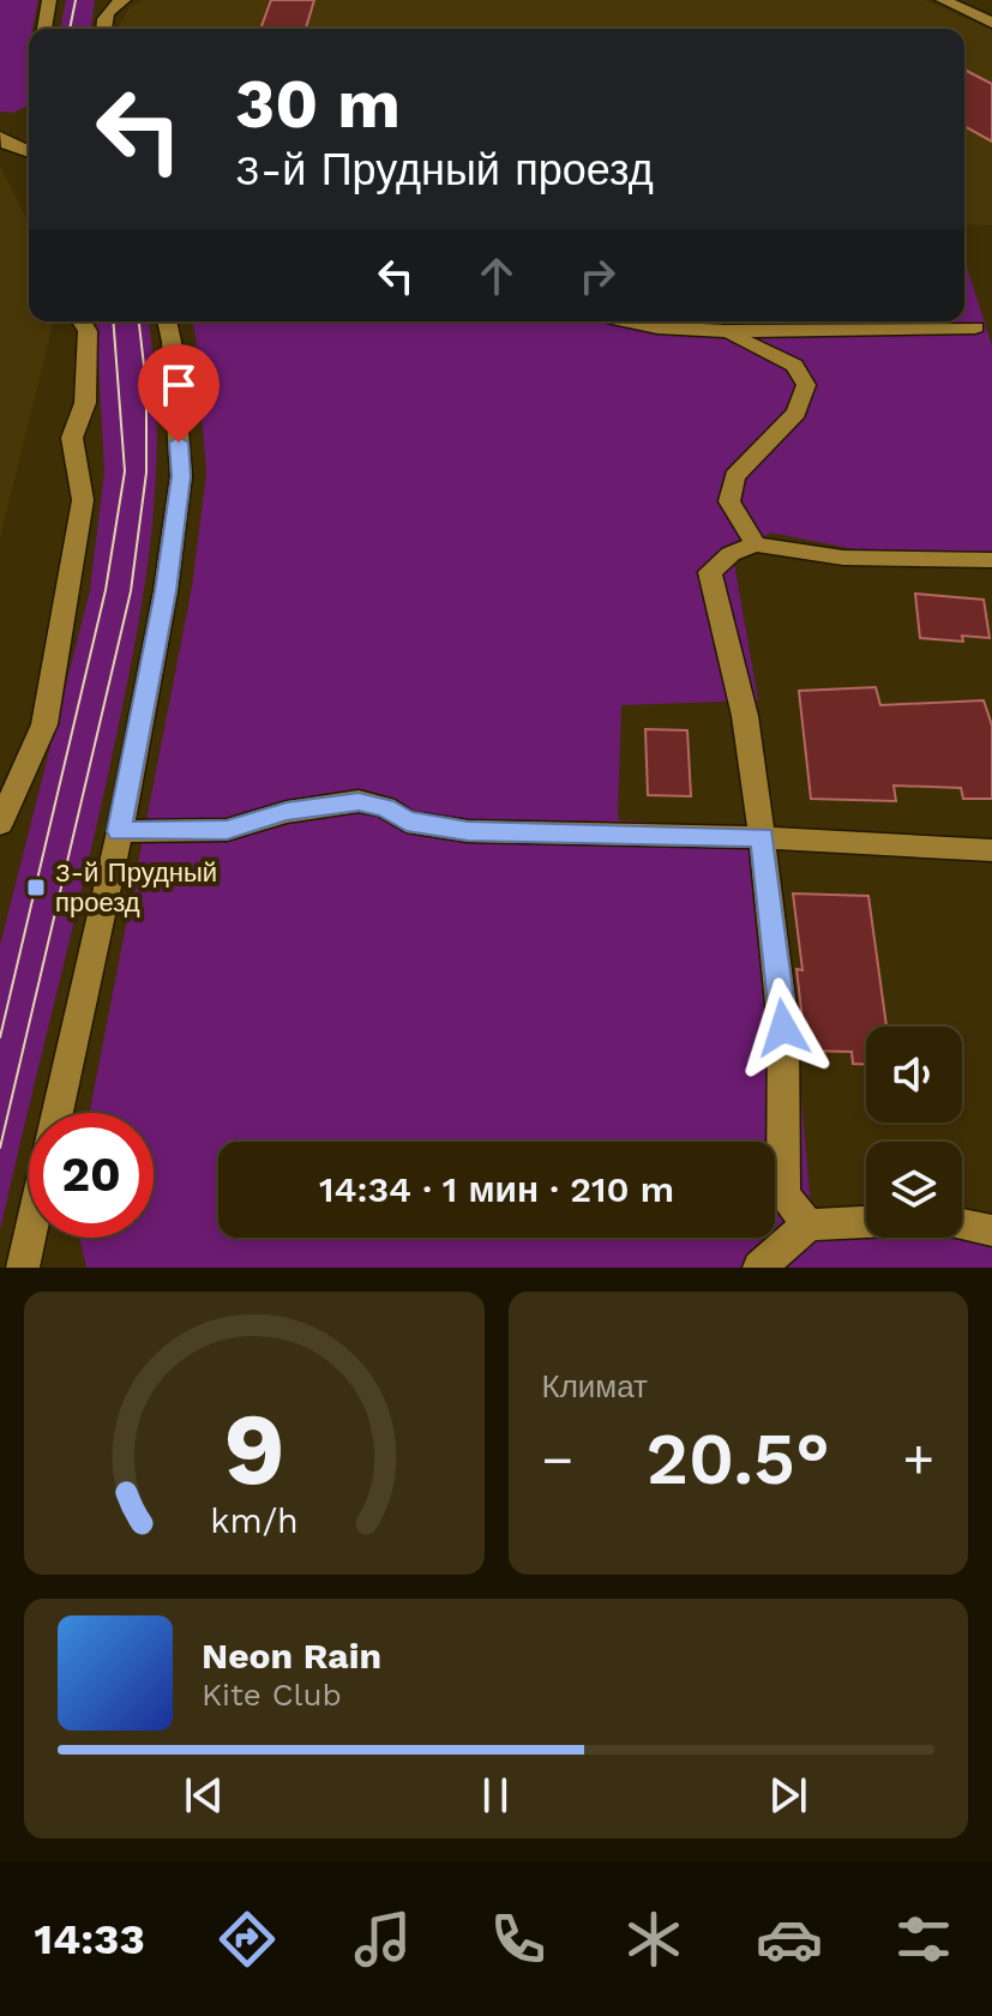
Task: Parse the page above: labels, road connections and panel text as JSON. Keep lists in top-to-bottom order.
{
  "places": {
    "transit": ["3-й Прудный проезд"]
  },
  "page": {
    "turn": ["30 m", "3-й Прудный проезд"],
    "limit": "20",
    "trip": "14:34 · 1 мин · 210 m",
    "tile": "Климат",
    "heat": ["−", "20.5°", "+"],
    "song": ["Neon Rain", "Kite Club"],
    "tabs": "14:33",
    "gauge": ["9", "km/h"]
  }
}
